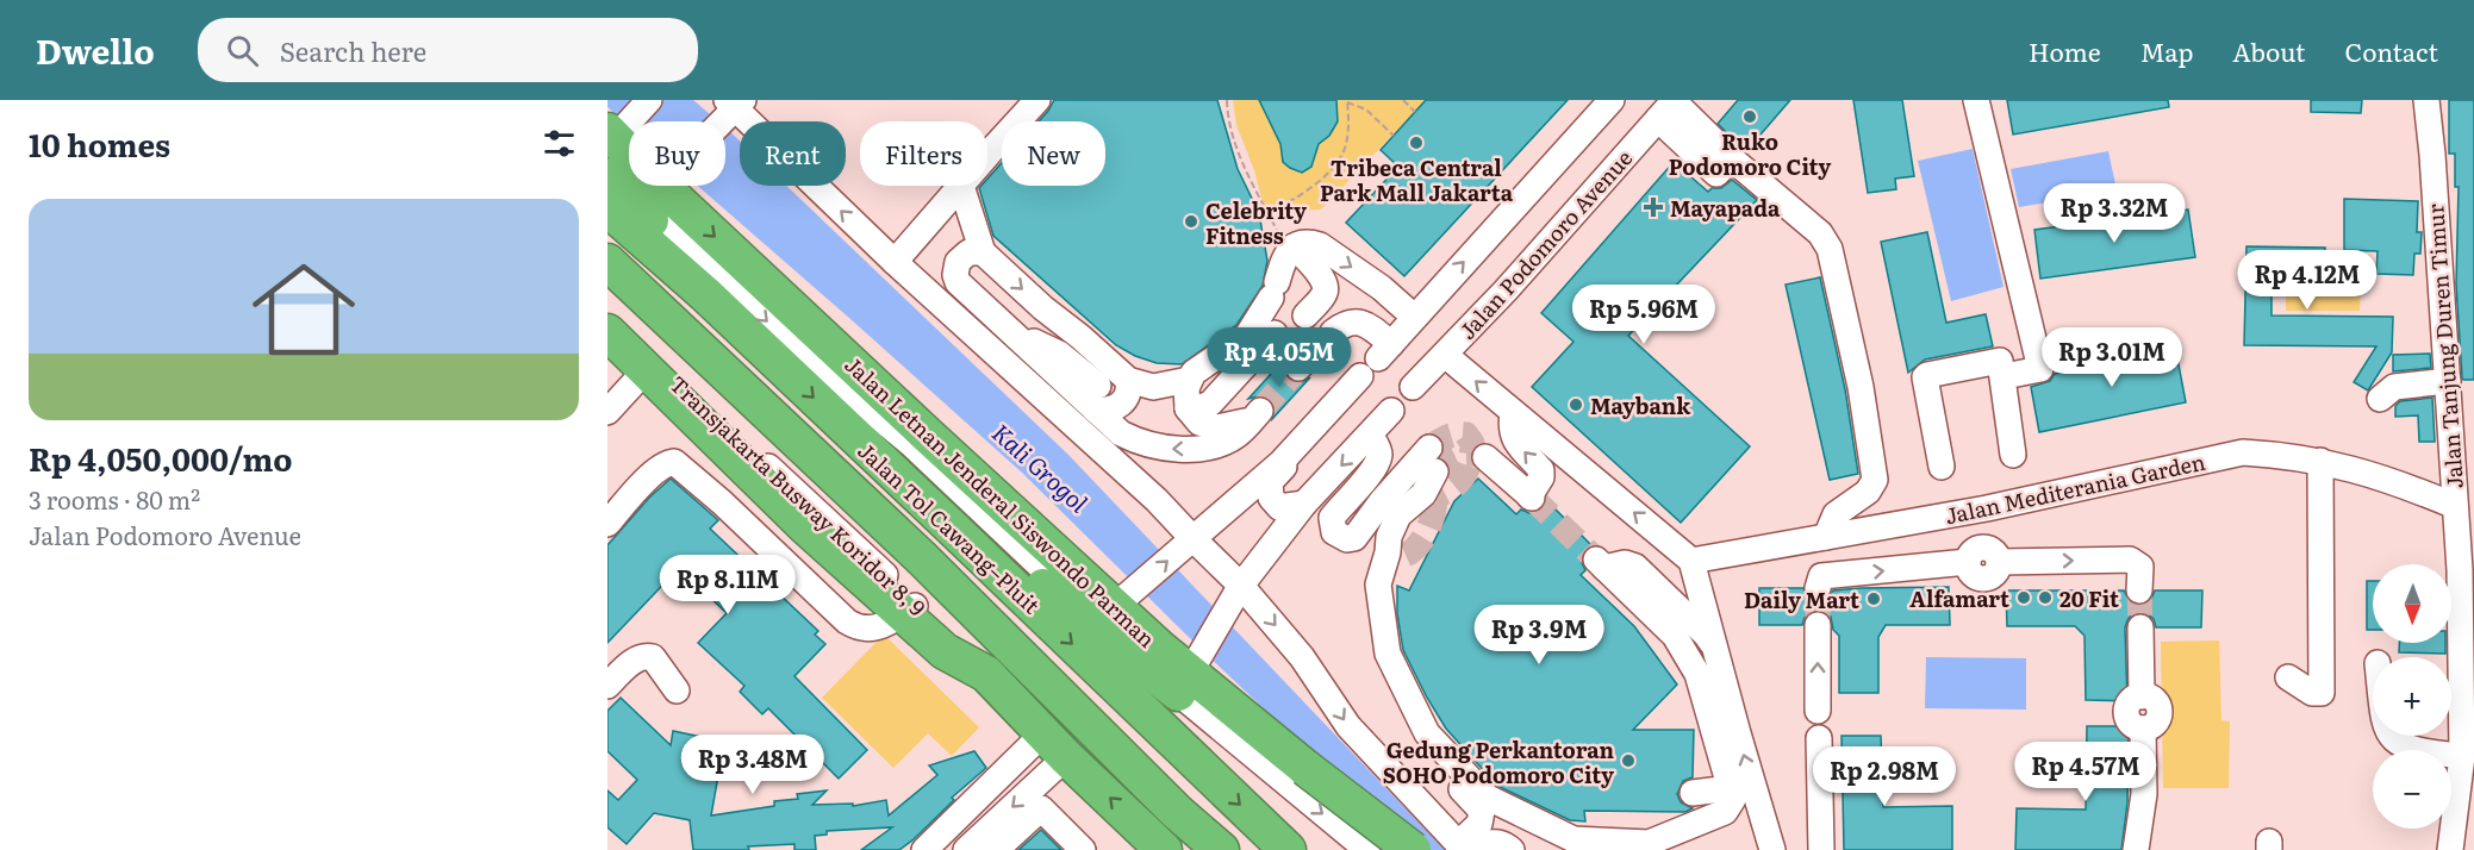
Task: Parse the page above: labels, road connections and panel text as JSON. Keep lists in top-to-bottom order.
{
  "streets": {
    "highway": ["Jalan Letnan Jenderal Siswondo Parman", "Jalan Tol Cawang–Pluit"],
    "street": [
      "Jalan Podomoro Avenue",
      "Jalan Tanjung Duren Timur",
      "Jalan Mediterania Garden",
      "Transjakarta Busway Koridor 8, 9"
    ]
  },
  "crossings": [
    ["Jalan Tanjung Duren Timur", "Jalan Mediterania Garden"]
  ],
  "water": ["Kali Grogol"],
  "places": {
    "other": [
      "Ruko Podomoro City",
      "Tribeca Central Park Mall Jakarta",
      "Celebrity Fitness",
      "Maybank",
      "Alfamart",
      "20 Fit",
      "Daily Mart",
      "Gedung Perkantoran SOHO Podomoro City"
    ],
    "health": ["Mayapada"]
  },
  "north": "bottom",
  "page": {
    "header": "Dwello",
    "search": "Search here",
    "nav": [
      "Home",
      "Map",
      "About",
      "Contact"
    ],
    "heading": "10 homes",
    "chip": [
      "Buy",
      "Rent",
      "Filters",
      "New"
    ],
    "price": [
      "Rp 3.32M",
      "Rp 4.12M",
      "Rp 5.96M",
      "Rp 4.05M",
      "Rp 3.01M",
      "Rp 8.11M",
      "Rp 3.9M",
      "Rp 3.48M",
      "Rp 4.57M",
      "Rp 2.98M"
    ],
    "list": [
      {
        "name": "Rp 4,050,000/mo",
        "note": "3 rooms · 80 m² · Jalan Podomoro Avenue"
      }
    ],
    "map_buttons": ["+", "−"]
  }
}
